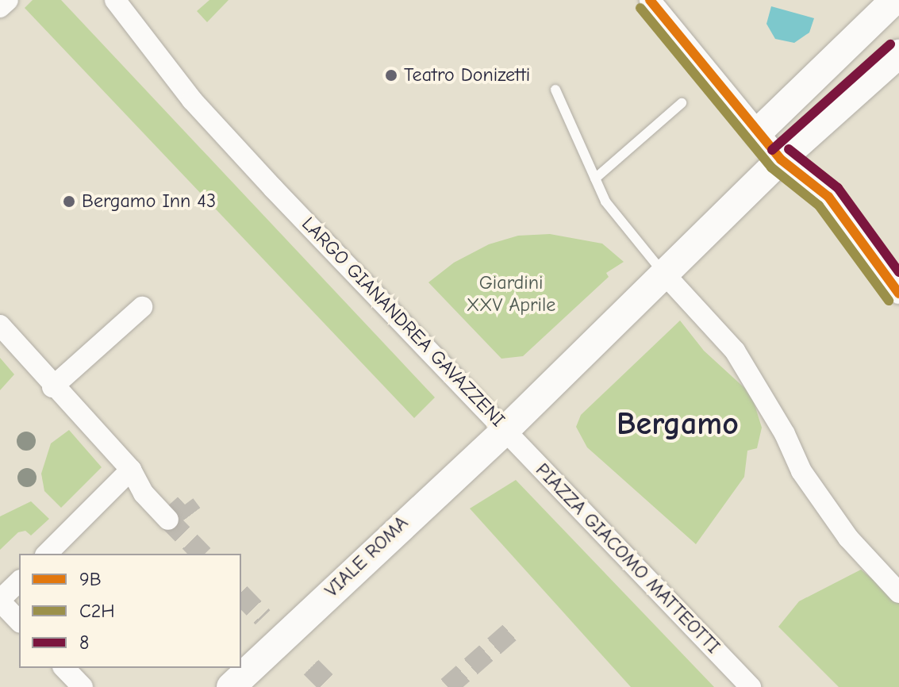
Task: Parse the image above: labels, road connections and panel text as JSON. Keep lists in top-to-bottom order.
{
  "streets": {
    "street": ["LARGO GIANANDREA GAVAZZENI", "VIALE ROMA", "PIAZZA GIACOMO MATTEOTTI"]
  },
  "crossings": [
    ["LARGO GIANANDREA GAVAZZENI", "VIALE ROMA"],
    ["LARGO GIANANDREA GAVAZZENI", "PIAZZA GIACOMO MATTEOTTI"],
    ["VIALE ROMA", "PIAZZA GIACOMO MATTEOTTI"]
  ],
  "districts": ["Bergamo"],
  "parks": ["Giardini XXV Aprile"],
  "places": ["Teatro Donizetti", "Bergamo Inn 43"],
  "lines": ["transit line 9B", "transit line C2H", "transit line 8"],
  "legend": ["9B", "C2H", "8"]
}
